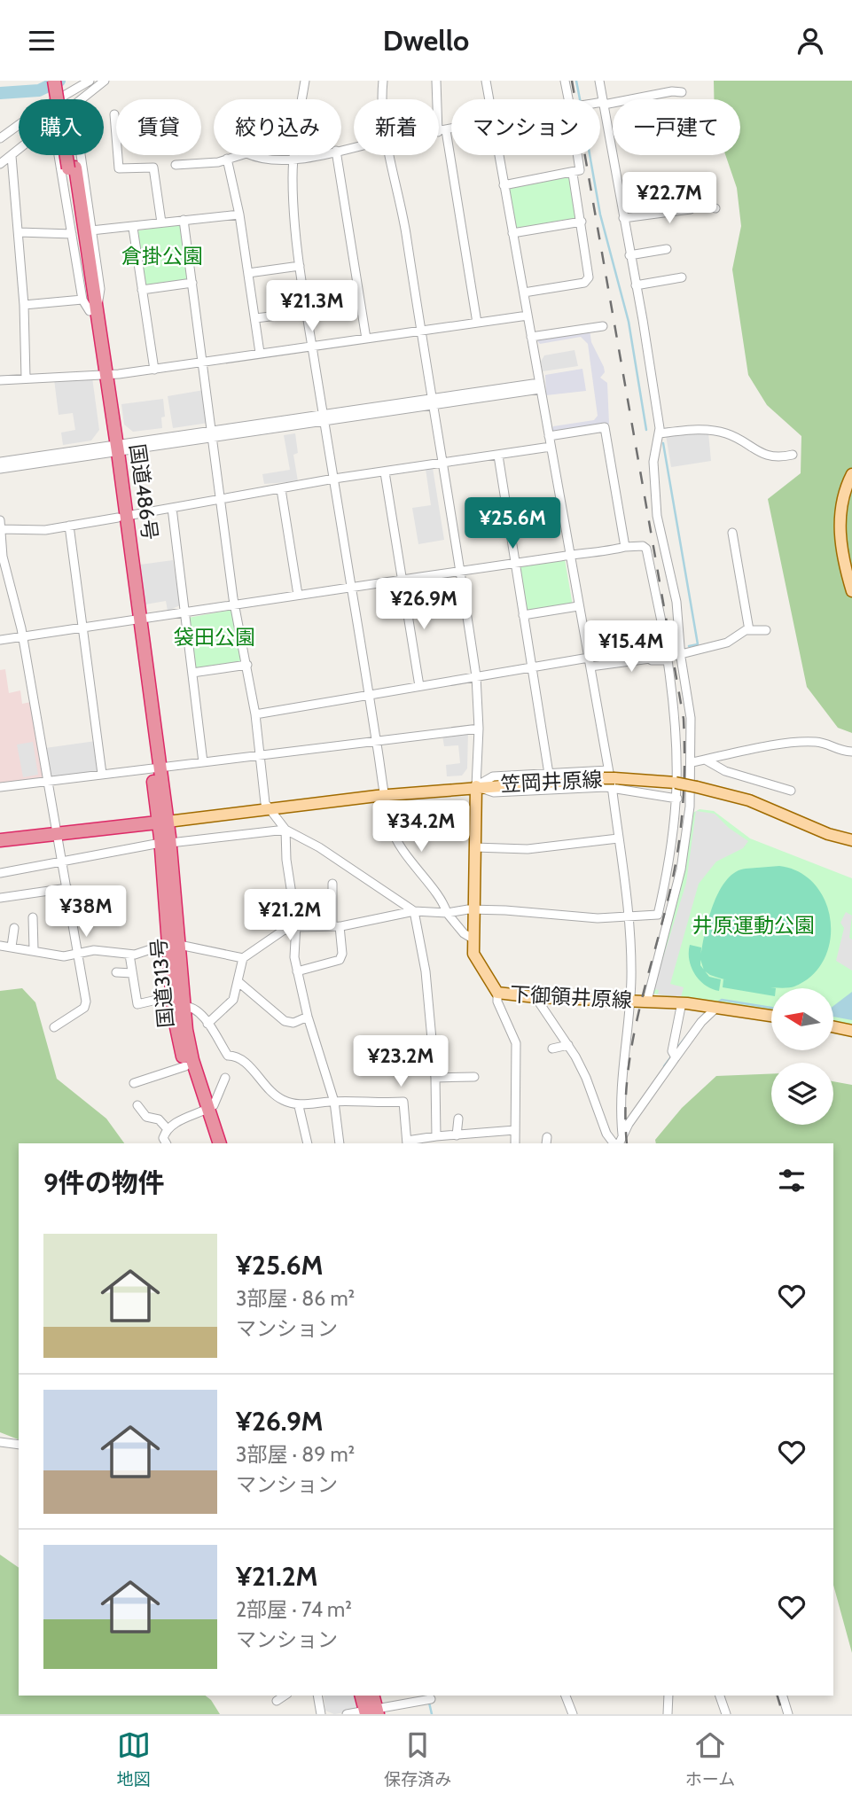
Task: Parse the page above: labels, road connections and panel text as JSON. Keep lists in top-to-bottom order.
{
  "streets": {
    "highway": ["国道486号", "国道313号"],
    "main road": ["笠岡井原線", "下御領井原線"]
  },
  "crossings": [
    ["国道486号", "笠岡井原線"],
    ["国道486号", "国道313号"],
    ["笠岡井原線", "国道313号"],
    ["笠岡井原線", "下御領井原線"]
  ],
  "parks": ["倉掛公園", "袋田公園", "井原運動公園"],
  "north": "left",
  "page": {
    "header": "Dwello",
    "chip": [
      "購入",
      "賃貸",
      "絞り込み",
      "新着",
      "マンション",
      "一戸建て"
    ],
    "price": [
      "¥22.7M",
      "¥21.3M",
      "¥25.6M",
      "¥26.9M",
      "¥15.4M",
      "¥34.2M",
      "¥38M",
      "¥21.2M",
      "¥23.2M"
    ],
    "heading": "9件の物件",
    "list": [
      {
        "name": "¥25.6M",
        "note": "3部屋 · 86 m² · マンション"
      },
      {
        "name": "¥26.9M",
        "note": "3部屋 · 89 m² · マンション"
      },
      {
        "name": "¥21.2M",
        "note": "2部屋 · 74 m² · マンション"
      }
    ],
    "tabs": ["地図", "保存済み", "ホーム"]
  }
}
